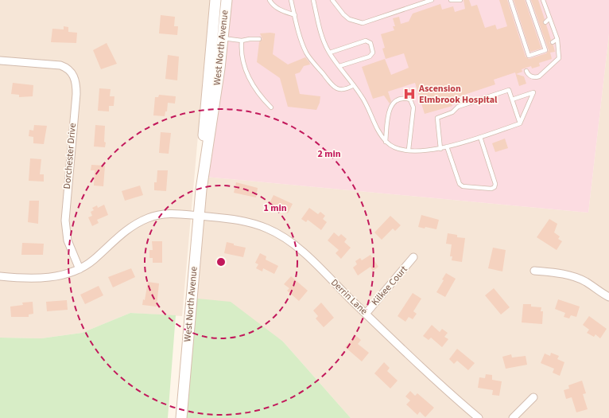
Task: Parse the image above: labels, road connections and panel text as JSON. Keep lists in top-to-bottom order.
{
  "streets": {
    "main road": ["West North Avenue"],
    "street": ["Dorchester Drive", "Kilkee Court", "Derrin Lane"]
  },
  "crossings": [
    ["West North Avenue", "Derrin Lane"],
    ["Dorchester Drive", "Derrin Lane"],
    ["Kilkee Court", "Derrin Lane"]
  ],
  "places": {
    "hospital": ["Ascension Elmbrook Hospital"]
  },
  "rings": ["2 min", "1 min"]
}
